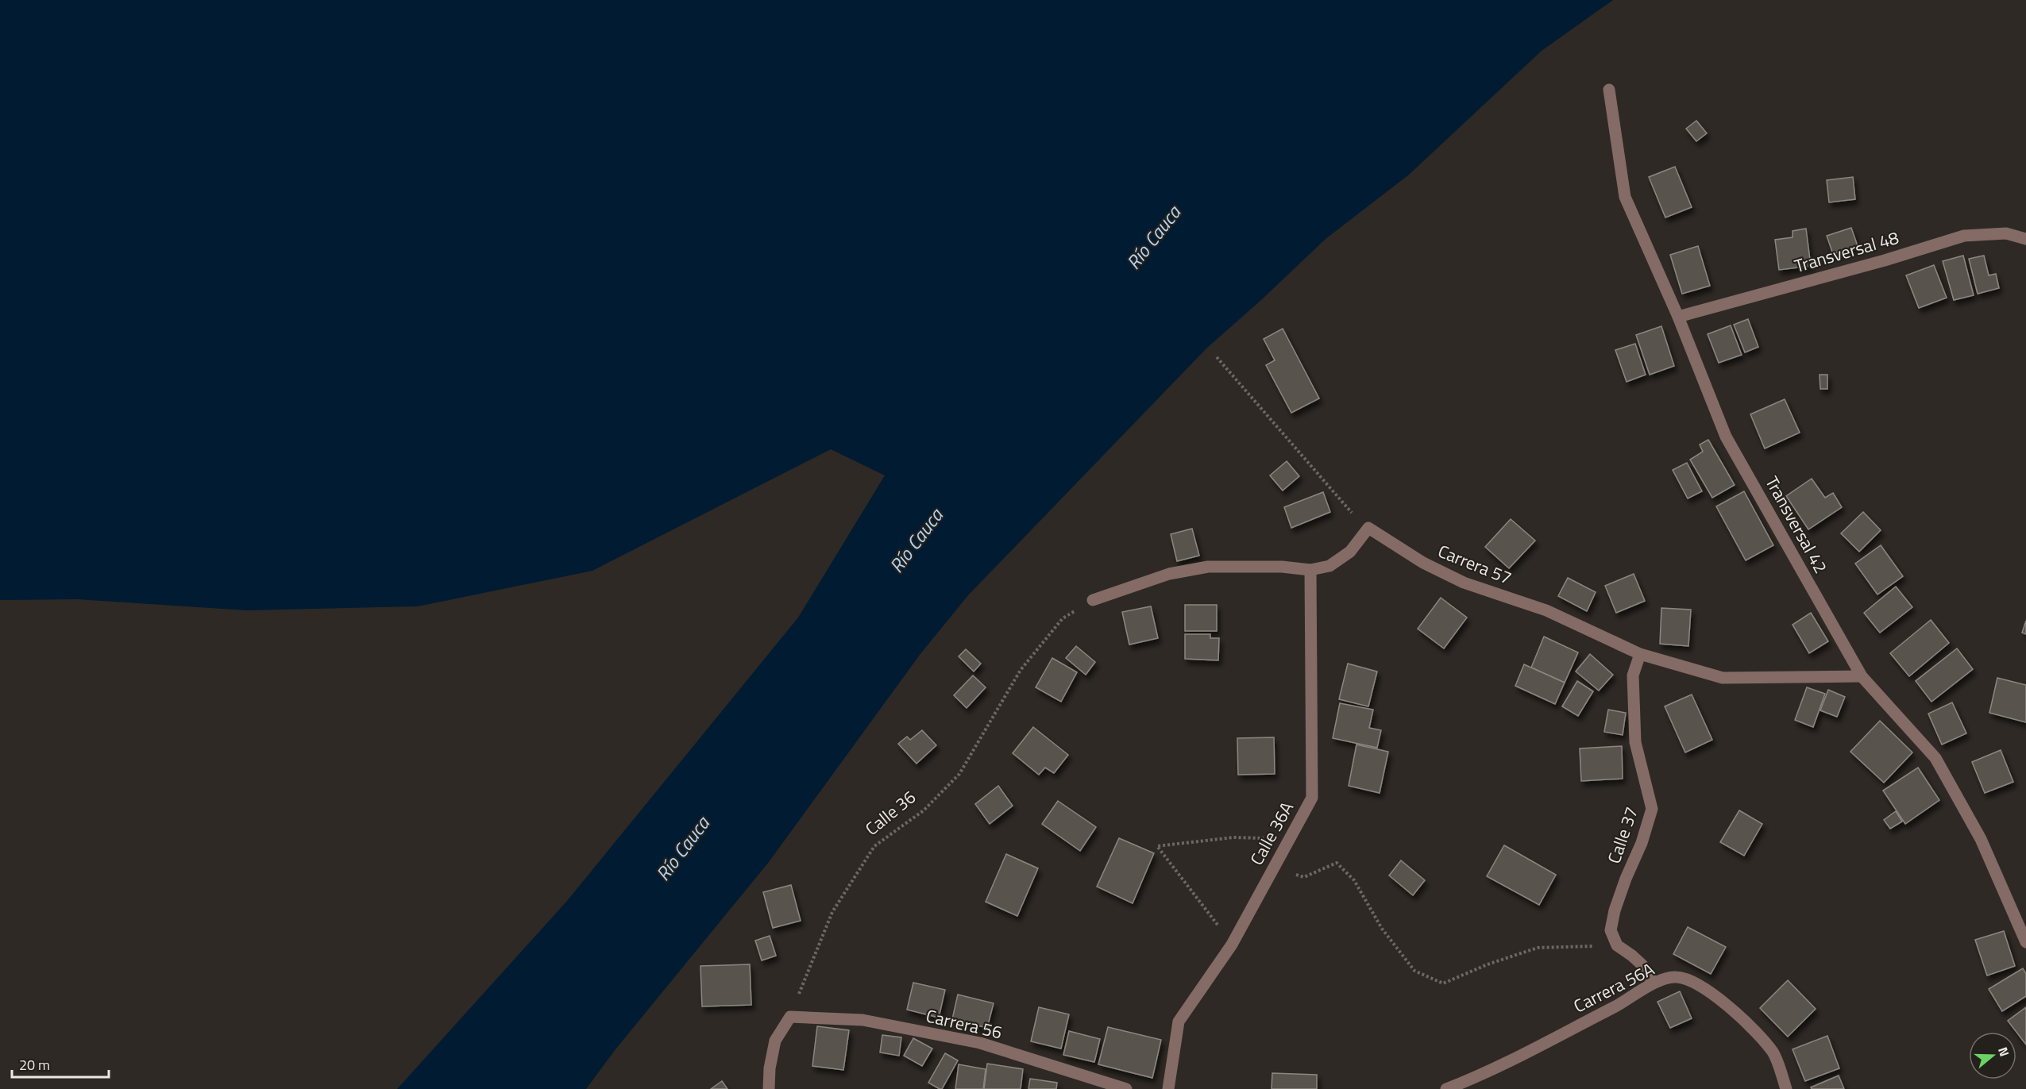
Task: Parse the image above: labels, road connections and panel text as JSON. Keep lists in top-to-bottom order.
{
  "streets": {
    "street": [
      "Transversal 48",
      "Transversal 42",
      "Carrera 57",
      "Calle 36A",
      "Calle 37",
      "Carrera 56A",
      "Carrera 56"
    ],
    "path": ["Calle 36"]
  },
  "crossings": [
    ["Transversal 48", "Transversal 42"],
    ["Transversal 42", "Carrera 57"],
    ["Carrera 57", "Calle 37"],
    ["Calle 36", "Carrera 56"],
    ["Calle 37", "Carrera 56A"]
  ],
  "water": ["Río Cauca"],
  "scale_bar": "20 m",
  "north": "right"
}
